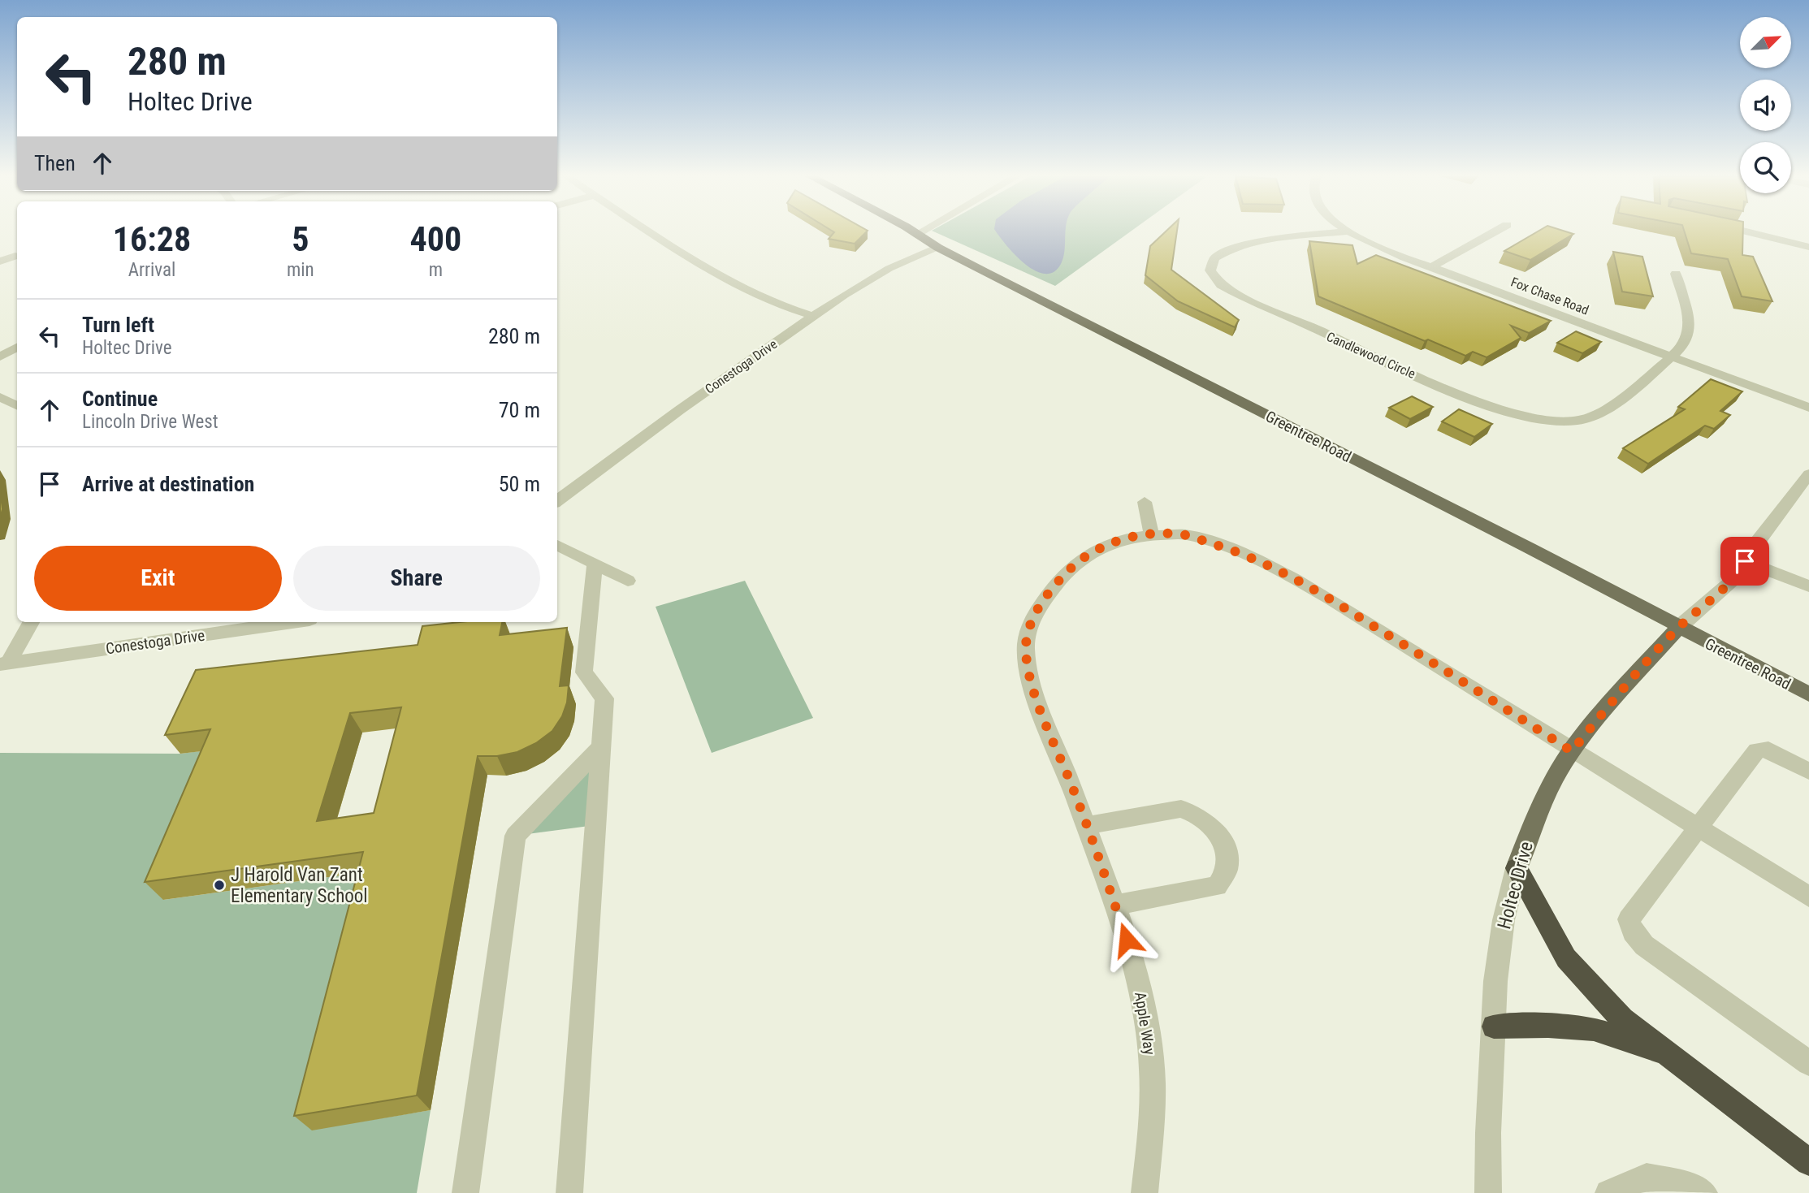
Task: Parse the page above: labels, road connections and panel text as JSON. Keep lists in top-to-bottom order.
{
  "streets": {
    "main road": ["Greentree Road", "Holtec Drive"],
    "street": [
      "Fox Chase Road",
      "Candlewood Circle",
      "Conestoga Drive",
      "Apple Way"
    ]
  },
  "crossings": [
    ["Fox Chase Road", "Candlewood Circle"],
    ["Conestoga Drive", "Greentree Road"],
    ["Greentree Road", "Holtec Drive"],
    ["Holtec Drive", "Apple Way"]
  ],
  "places": ["J Harold Van Zant Elementary School"],
  "north": "top right",
  "page": {
    "turn": ["280 m", "Holtec Drive"],
    "then": "Then",
    "eta": [
      "16:28",
      "Arrival",
      "5",
      "min",
      "400",
      "m"
    ],
    "list": [
      {
        "name": "Turn left",
        "note": "Holtec Drive",
        "value": "280 m"
      },
      {
        "name": "Continue",
        "note": "Lincoln Drive West",
        "value": "70 m"
      },
      {
        "name": "Arrive at destination",
        "value": "50 m"
      }
    ],
    "buttons": ["Exit", "Share"]
  }
}
